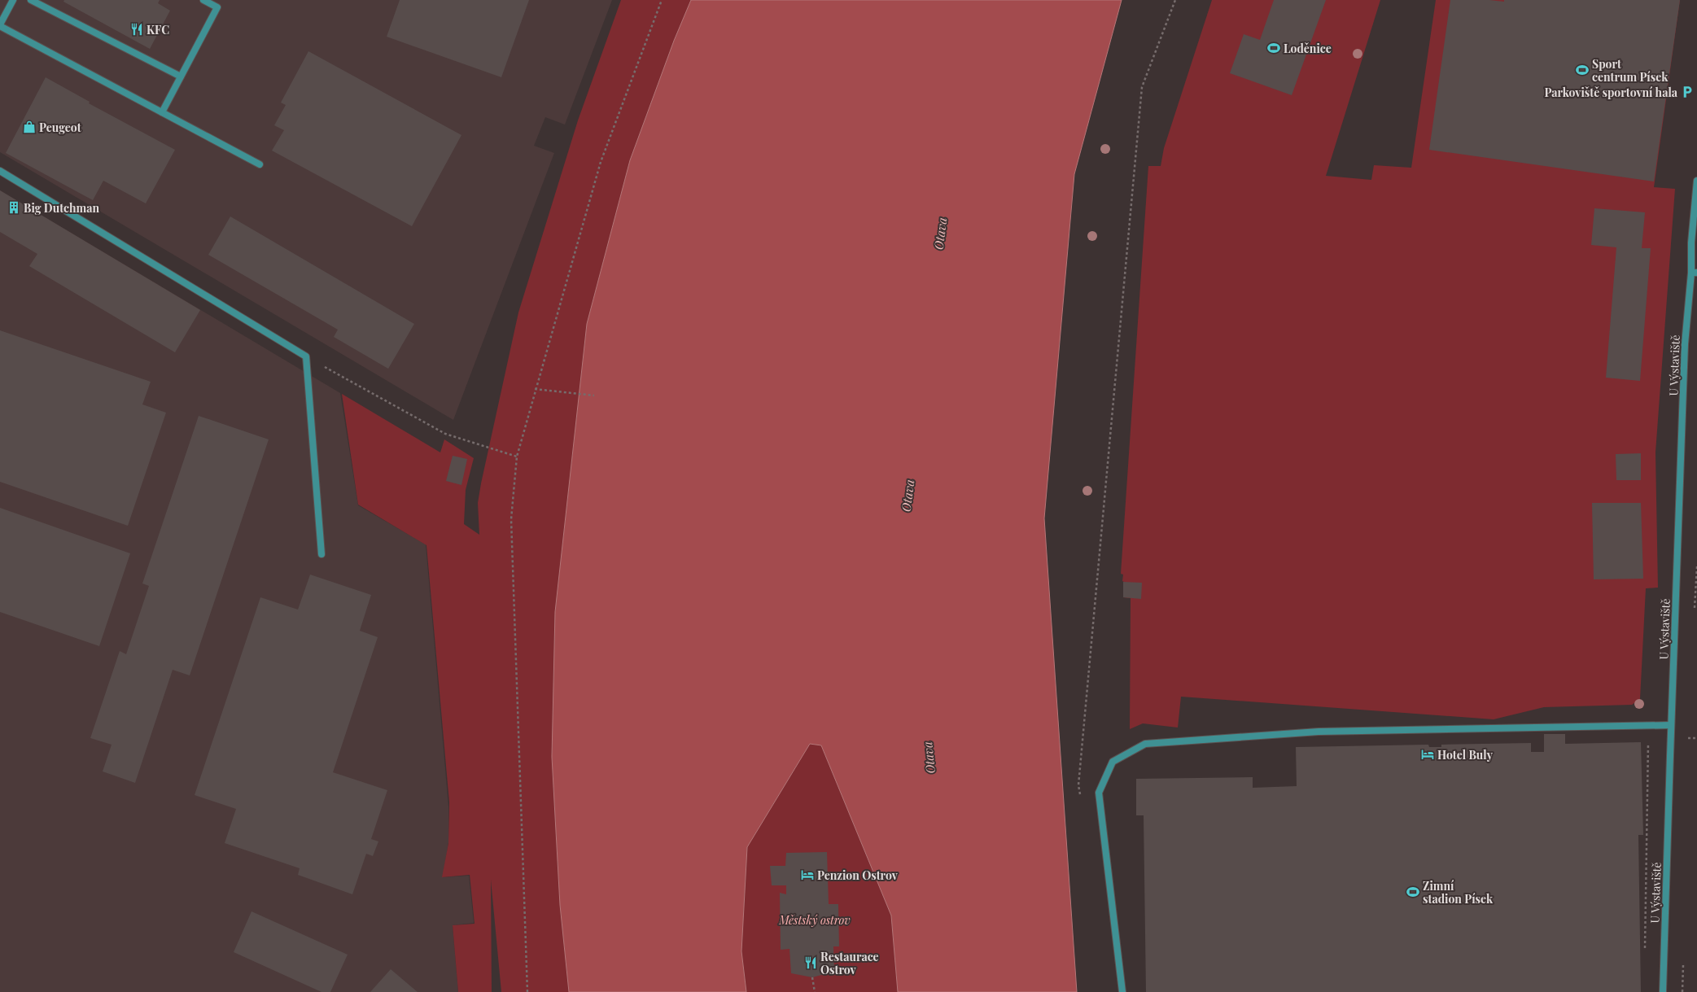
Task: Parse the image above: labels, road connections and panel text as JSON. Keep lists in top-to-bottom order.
{
  "streets": {
    "street": ["U Výstaviště"]
  },
  "water": ["Otava"],
  "parks": ["Městský ostrov"],
  "places": {
    "restaurant": ["KFC", "Restaurace Ostrov"],
    "sports": ["Loděnice", "Sport centrum Písek", "Zimní stadion Písek"],
    "parking": ["Parkoviště sportovní hala"],
    "shop": ["Peugeot"],
    "building": ["Big Dutchman"],
    "hotel": ["Hotel Buly", "Penzion Ostrov"]
  }
}
